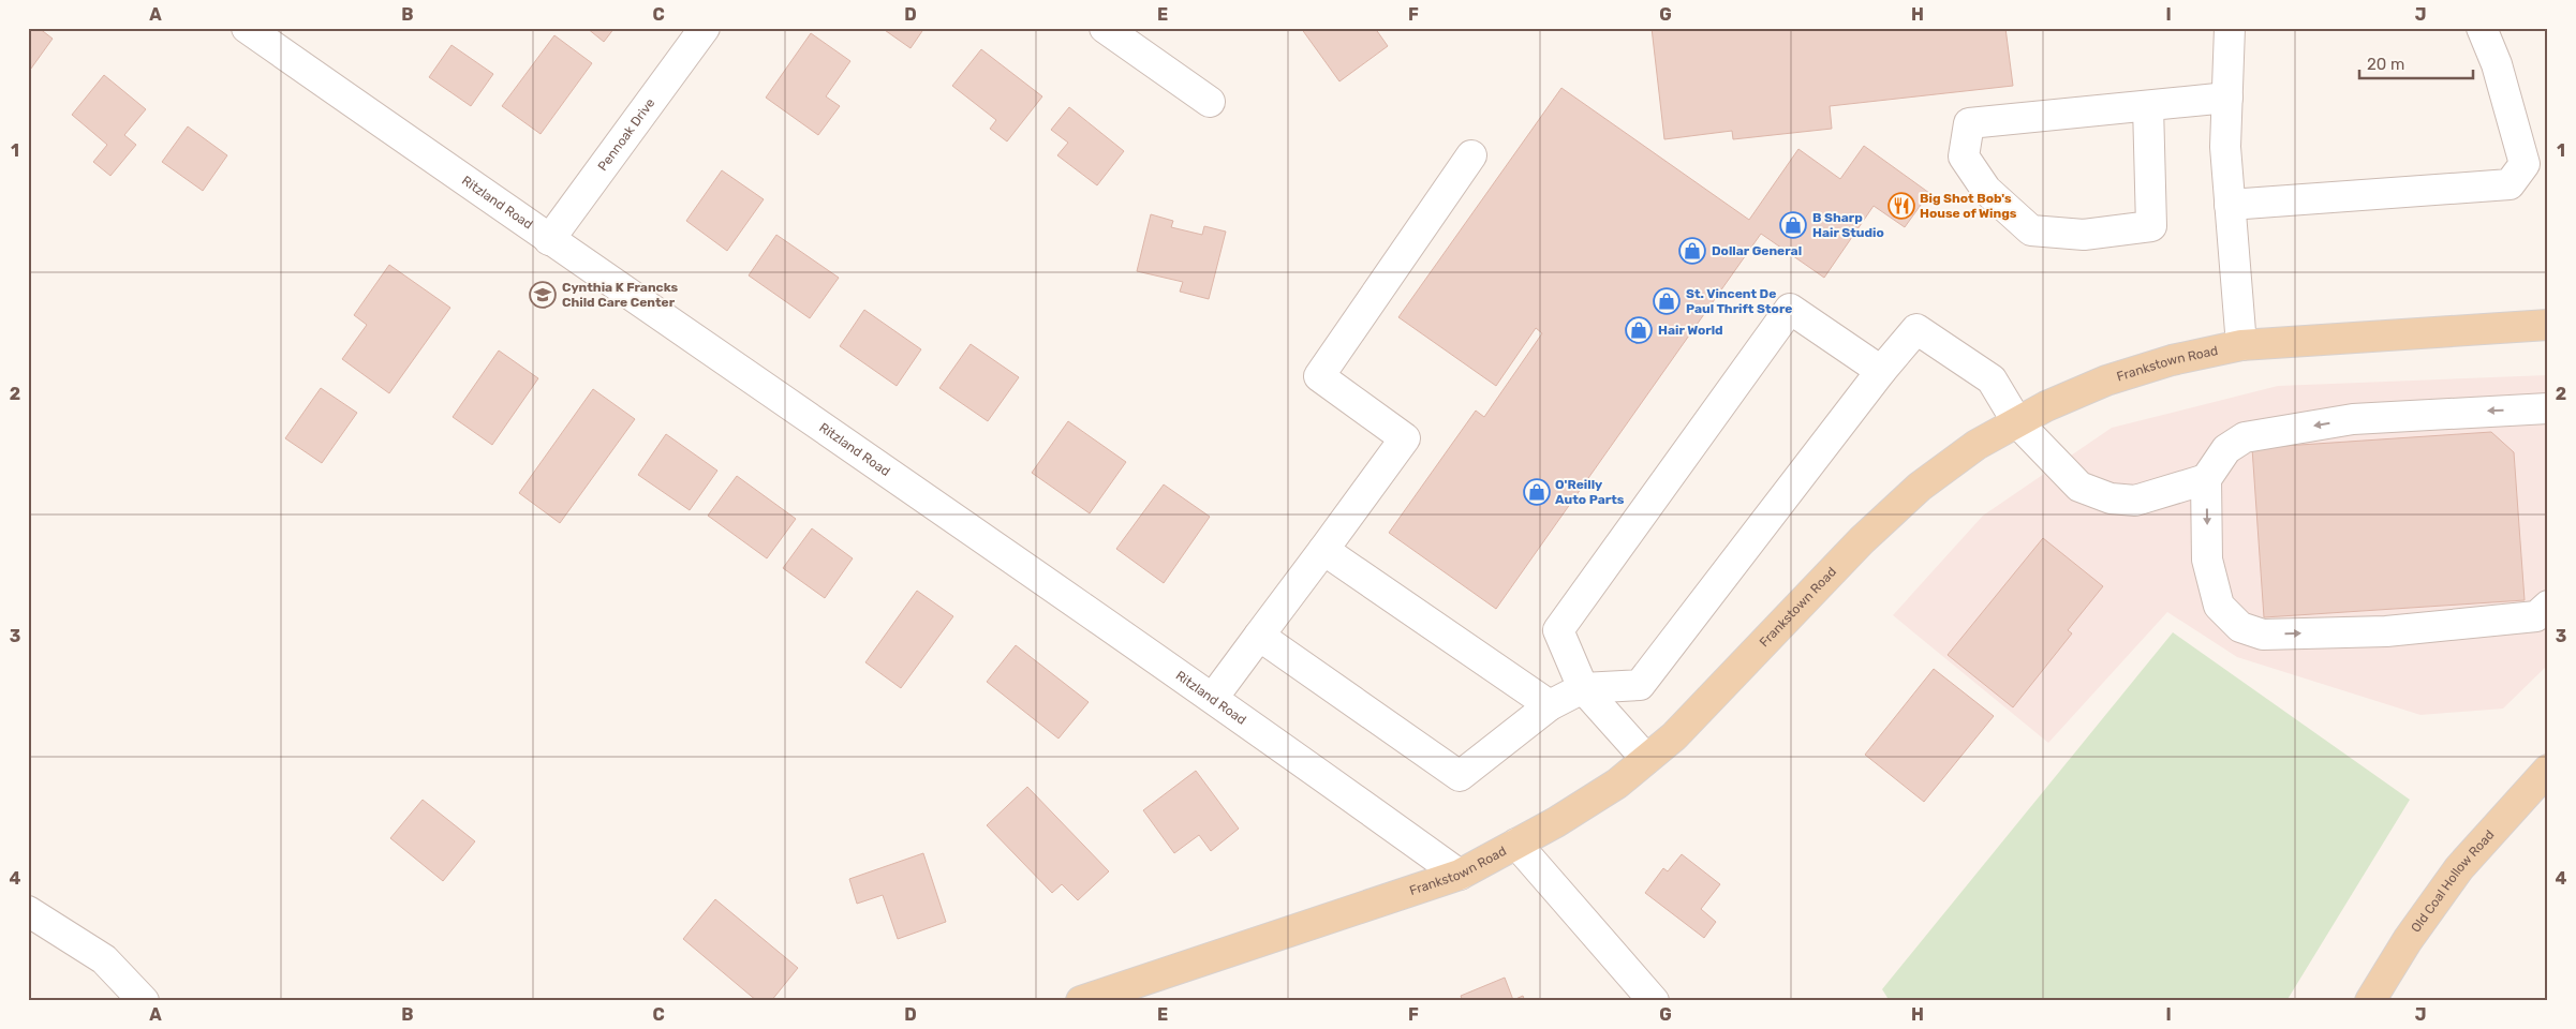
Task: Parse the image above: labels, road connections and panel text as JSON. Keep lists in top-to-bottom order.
{
  "streets": {
    "main road": ["Frankstown Road", "Old Coal Hollow Road"],
    "street": ["Pennoak Drive", "Ritzland Road"]
  },
  "crossings": [
    ["Pennoak Drive", "Ritzland Road"],
    ["Ritzland Road", "Frankstown Road"]
  ],
  "places": {
    "restaurant": ["Big Shot Bob's House of Wings"],
    "shop": [
      "B Sharp Hair Studio",
      "Dollar General",
      "St. Vincent De Paul Thrift Store",
      "Hair World",
      "O'Reilly Auto Parts"
    ],
    "school or university": ["Cynthia K Francks Child Care Center"]
  },
  "scale_bar": "20 m",
  "grid": {
    "columns": [
      "A",
      "B",
      "C",
      "D",
      "E",
      "F",
      "G",
      "H",
      "I",
      "J"
    ],
    "rows": [
      "1",
      "2",
      "3",
      "4"
    ]
  }
}
